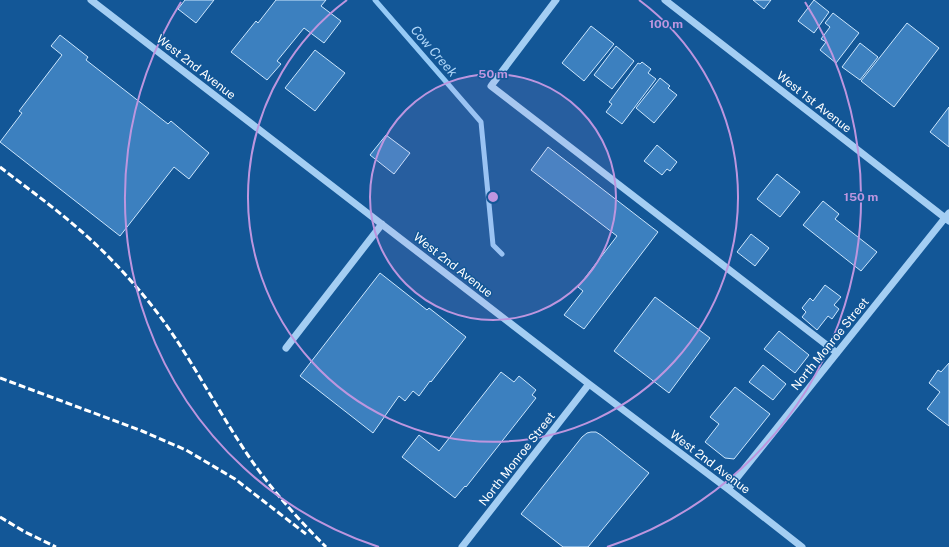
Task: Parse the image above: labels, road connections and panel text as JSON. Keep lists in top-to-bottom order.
{
  "streets": {
    "street": ["West 2nd Avenue", "West 1st Avenue", "North Monroe Street"]
  },
  "crossings": [
    ["West 2nd Avenue", "North Monroe Street"],
    ["West 1st Avenue", "North Monroe Street"]
  ],
  "water": ["Cow Creek"],
  "rings": ["100 m", "50 m", "150 m"]
}
